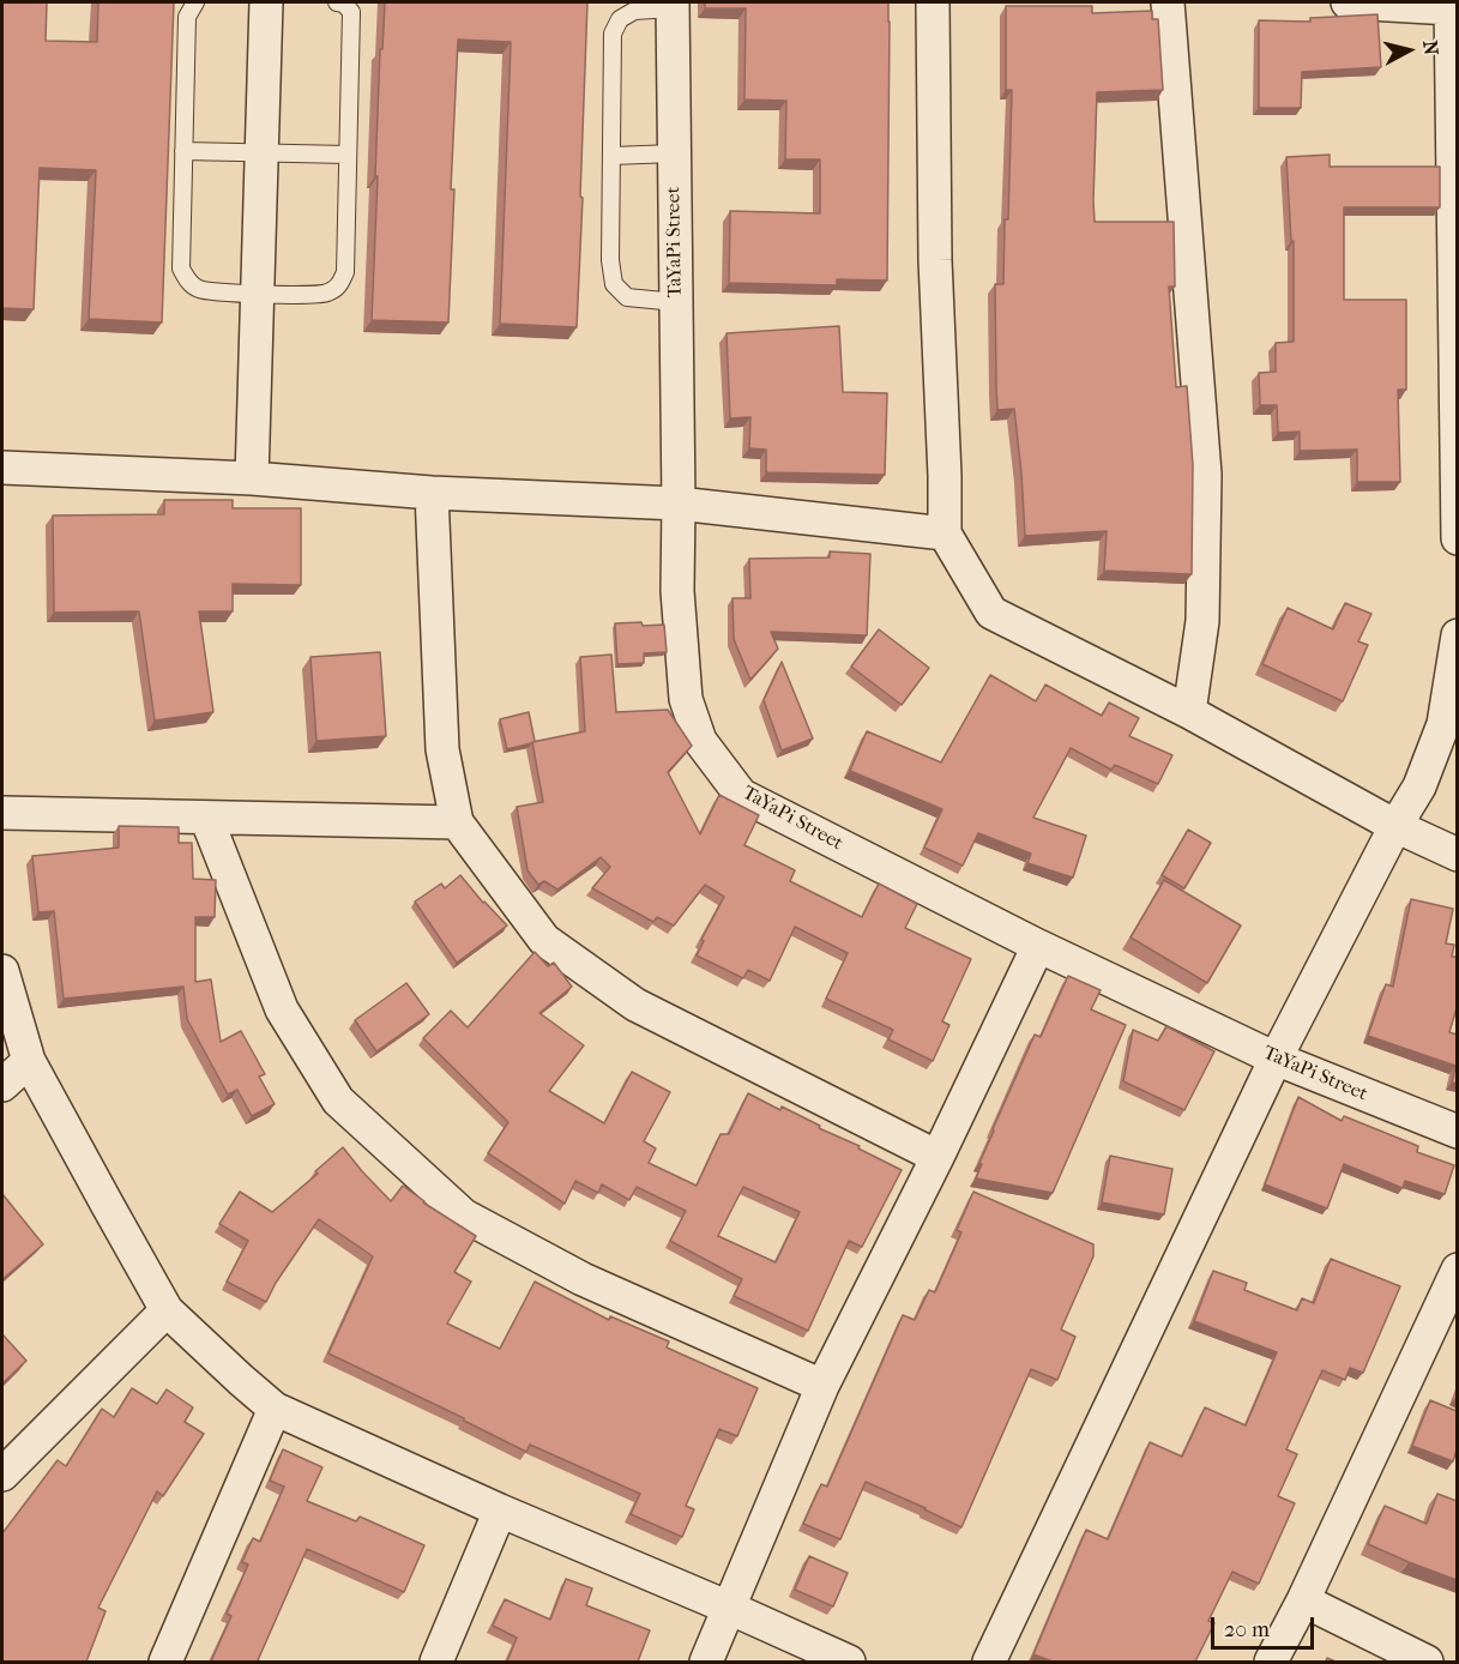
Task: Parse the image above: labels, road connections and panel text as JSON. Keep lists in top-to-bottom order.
{
  "streets": {
    "street": ["TaYaPi Street"]
  },
  "scale_bar": "20 m",
  "north": "right"
}
